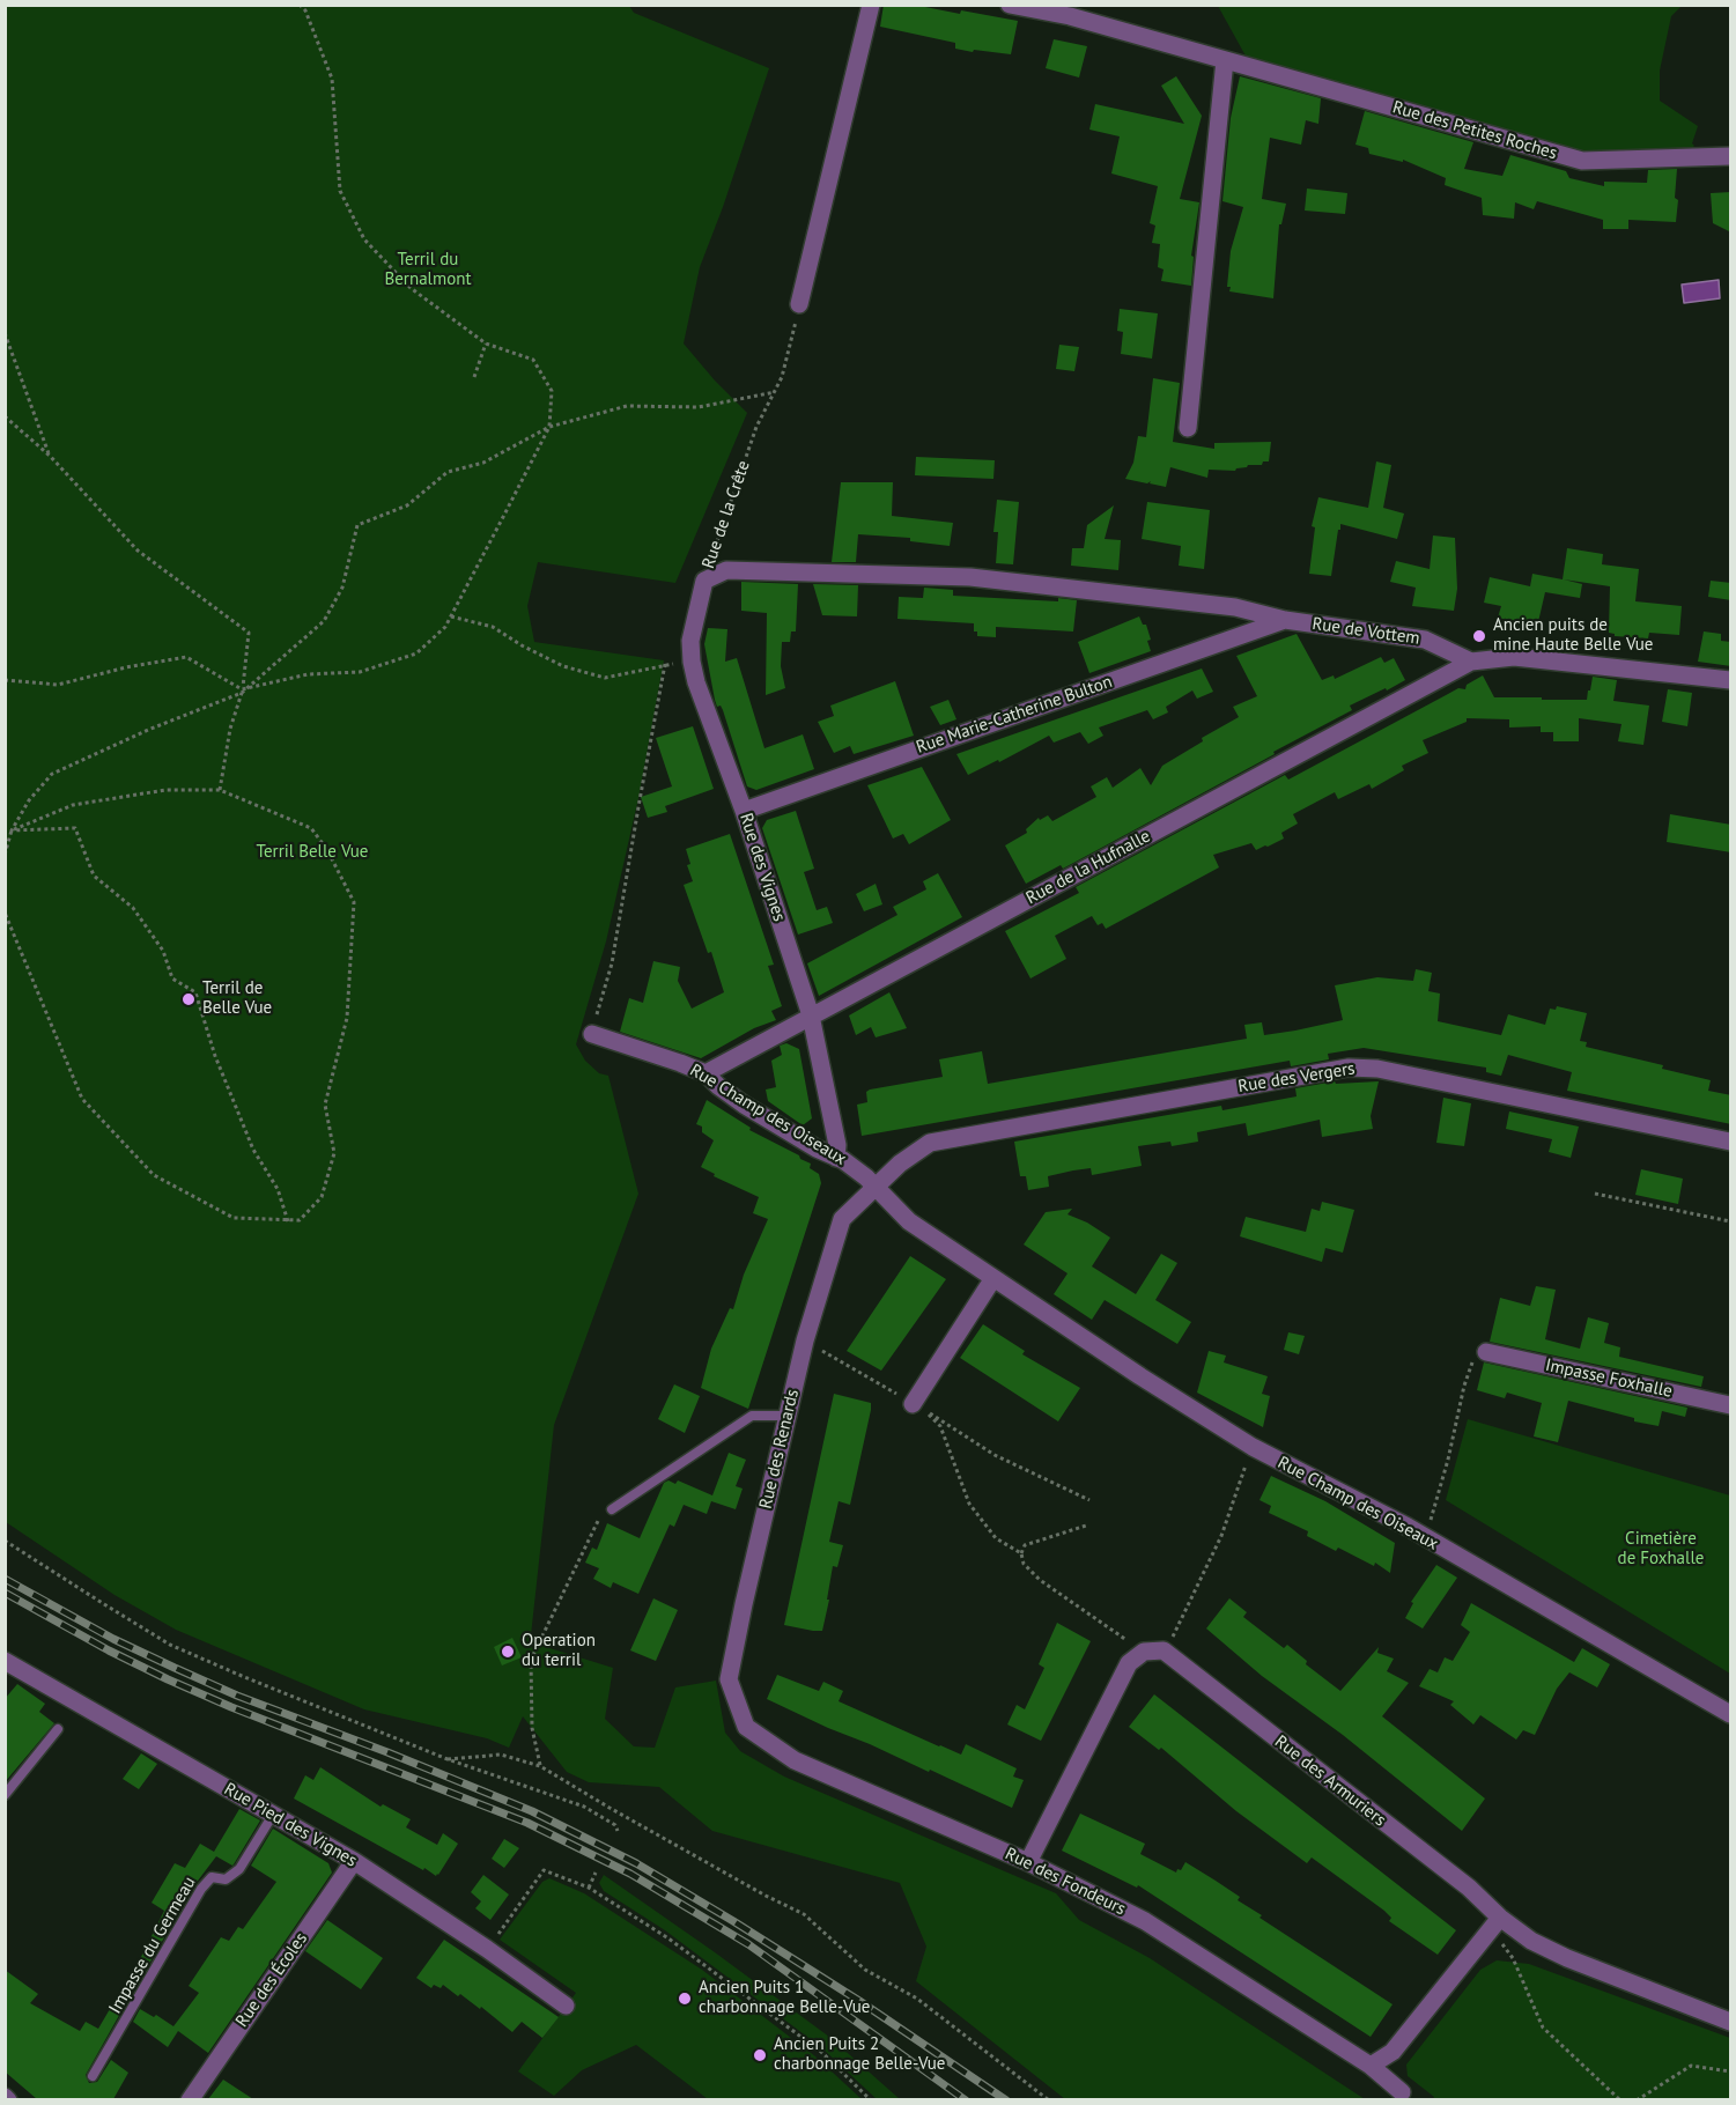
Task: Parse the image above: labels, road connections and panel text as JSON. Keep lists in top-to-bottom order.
{
  "streets": {
    "street": [
      "Rue des Petites Roches",
      "Rue de la Crête",
      "Rue de Vottem",
      "Rue Marie-Catherine Bulton",
      "Rue des Vignes",
      "Rue de la Hufnalle",
      "Rue des Vergers",
      "Rue Champ des Oiseaux",
      "Impasse Foxhalle",
      "Rue des Renards",
      "Rue des Armuriers",
      "Rue Pied des Vignes",
      "Rue des Fondeurs",
      "Rue des Écoles"
    ],
    "lane": ["Impasse du Germeau"]
  },
  "crossings": [
    ["Rue de la Crête", "Rue de Vottem"],
    ["Rue de la Crête", "Rue Marie-Catherine Bulton"],
    ["Rue de la Crête", "Rue des Vignes"],
    ["Rue de Vottem", "Rue Marie-Catherine Bulton"],
    ["Rue de Vottem", "Rue de la Hufnalle"],
    ["Rue Marie-Catherine Bulton", "Rue des Vignes"],
    ["Rue des Vignes", "Rue de la Hufnalle"],
    ["Rue des Vignes", "Rue Champ des Oiseaux"],
    ["Rue de la Hufnalle", "Rue Champ des Oiseaux"],
    ["Rue des Vergers", "Rue Champ des Oiseaux"],
    ["Rue des Vergers", "Rue des Renards"],
    ["Rue Champ des Oiseaux", "Rue des Renards"],
    ["Rue des Renards", "Rue des Fondeurs"],
    ["Rue Pied des Vignes", "Impasse du Germeau"],
    ["Rue Pied des Vignes", "Rue des Écoles"]
  ],
  "parks": ["Terril du Bernalmont", "Terril Belle Vue", "Cimetière de Foxhalle"],
  "places": [
    "Ancien puits de mine Haute Belle Vue",
    "Terril de Belle Vue",
    "Operation du terril",
    "Ancien Puits 1 charbonnage Belle-Vue",
    "Ancien Puits 2 charbonnage Belle-Vue"
  ]
}
